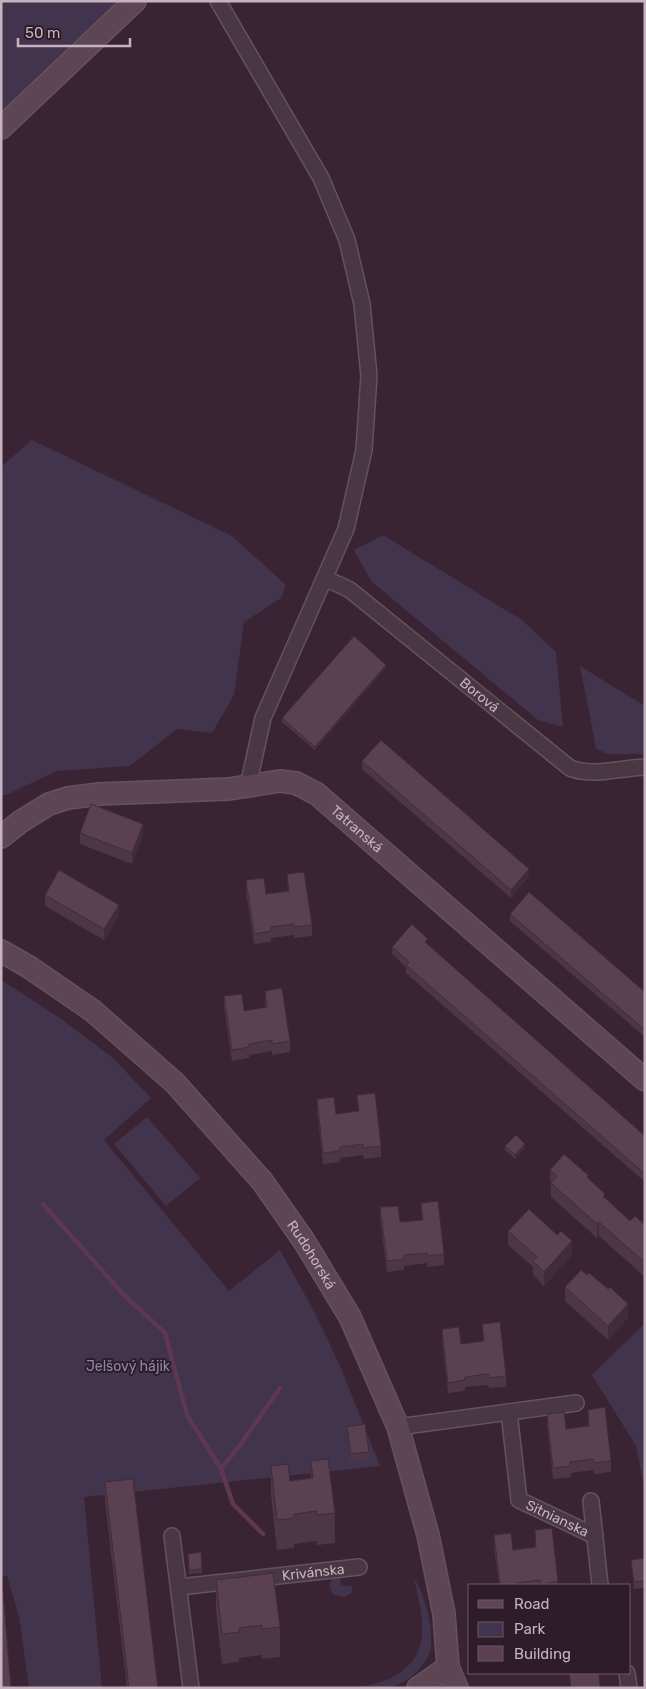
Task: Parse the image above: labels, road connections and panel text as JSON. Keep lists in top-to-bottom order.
{
  "streets": {
    "street": [
      "Borová",
      "Tatranská",
      "Rudohorská",
      "Sitnianska",
      "Krivánska"
    ]
  },
  "parks": ["Jelšový hájik"],
  "legend": ["Road", "Park", "Building"],
  "scale_bar": "50 m"
}
